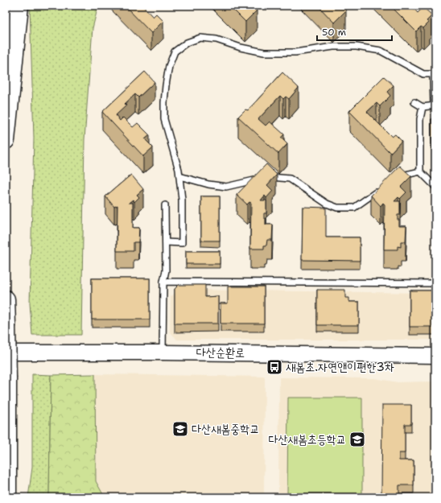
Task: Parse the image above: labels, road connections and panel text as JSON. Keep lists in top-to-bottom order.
{
  "streets": {
    "street": ["다산순환로"]
  },
  "places": {
    "bus stop": ["새봄초.자연앤이편한3차"],
    "school or university": ["다산새봄중학교", "다산새봄초등학교"]
  },
  "scale_bar": "50 m"
}
